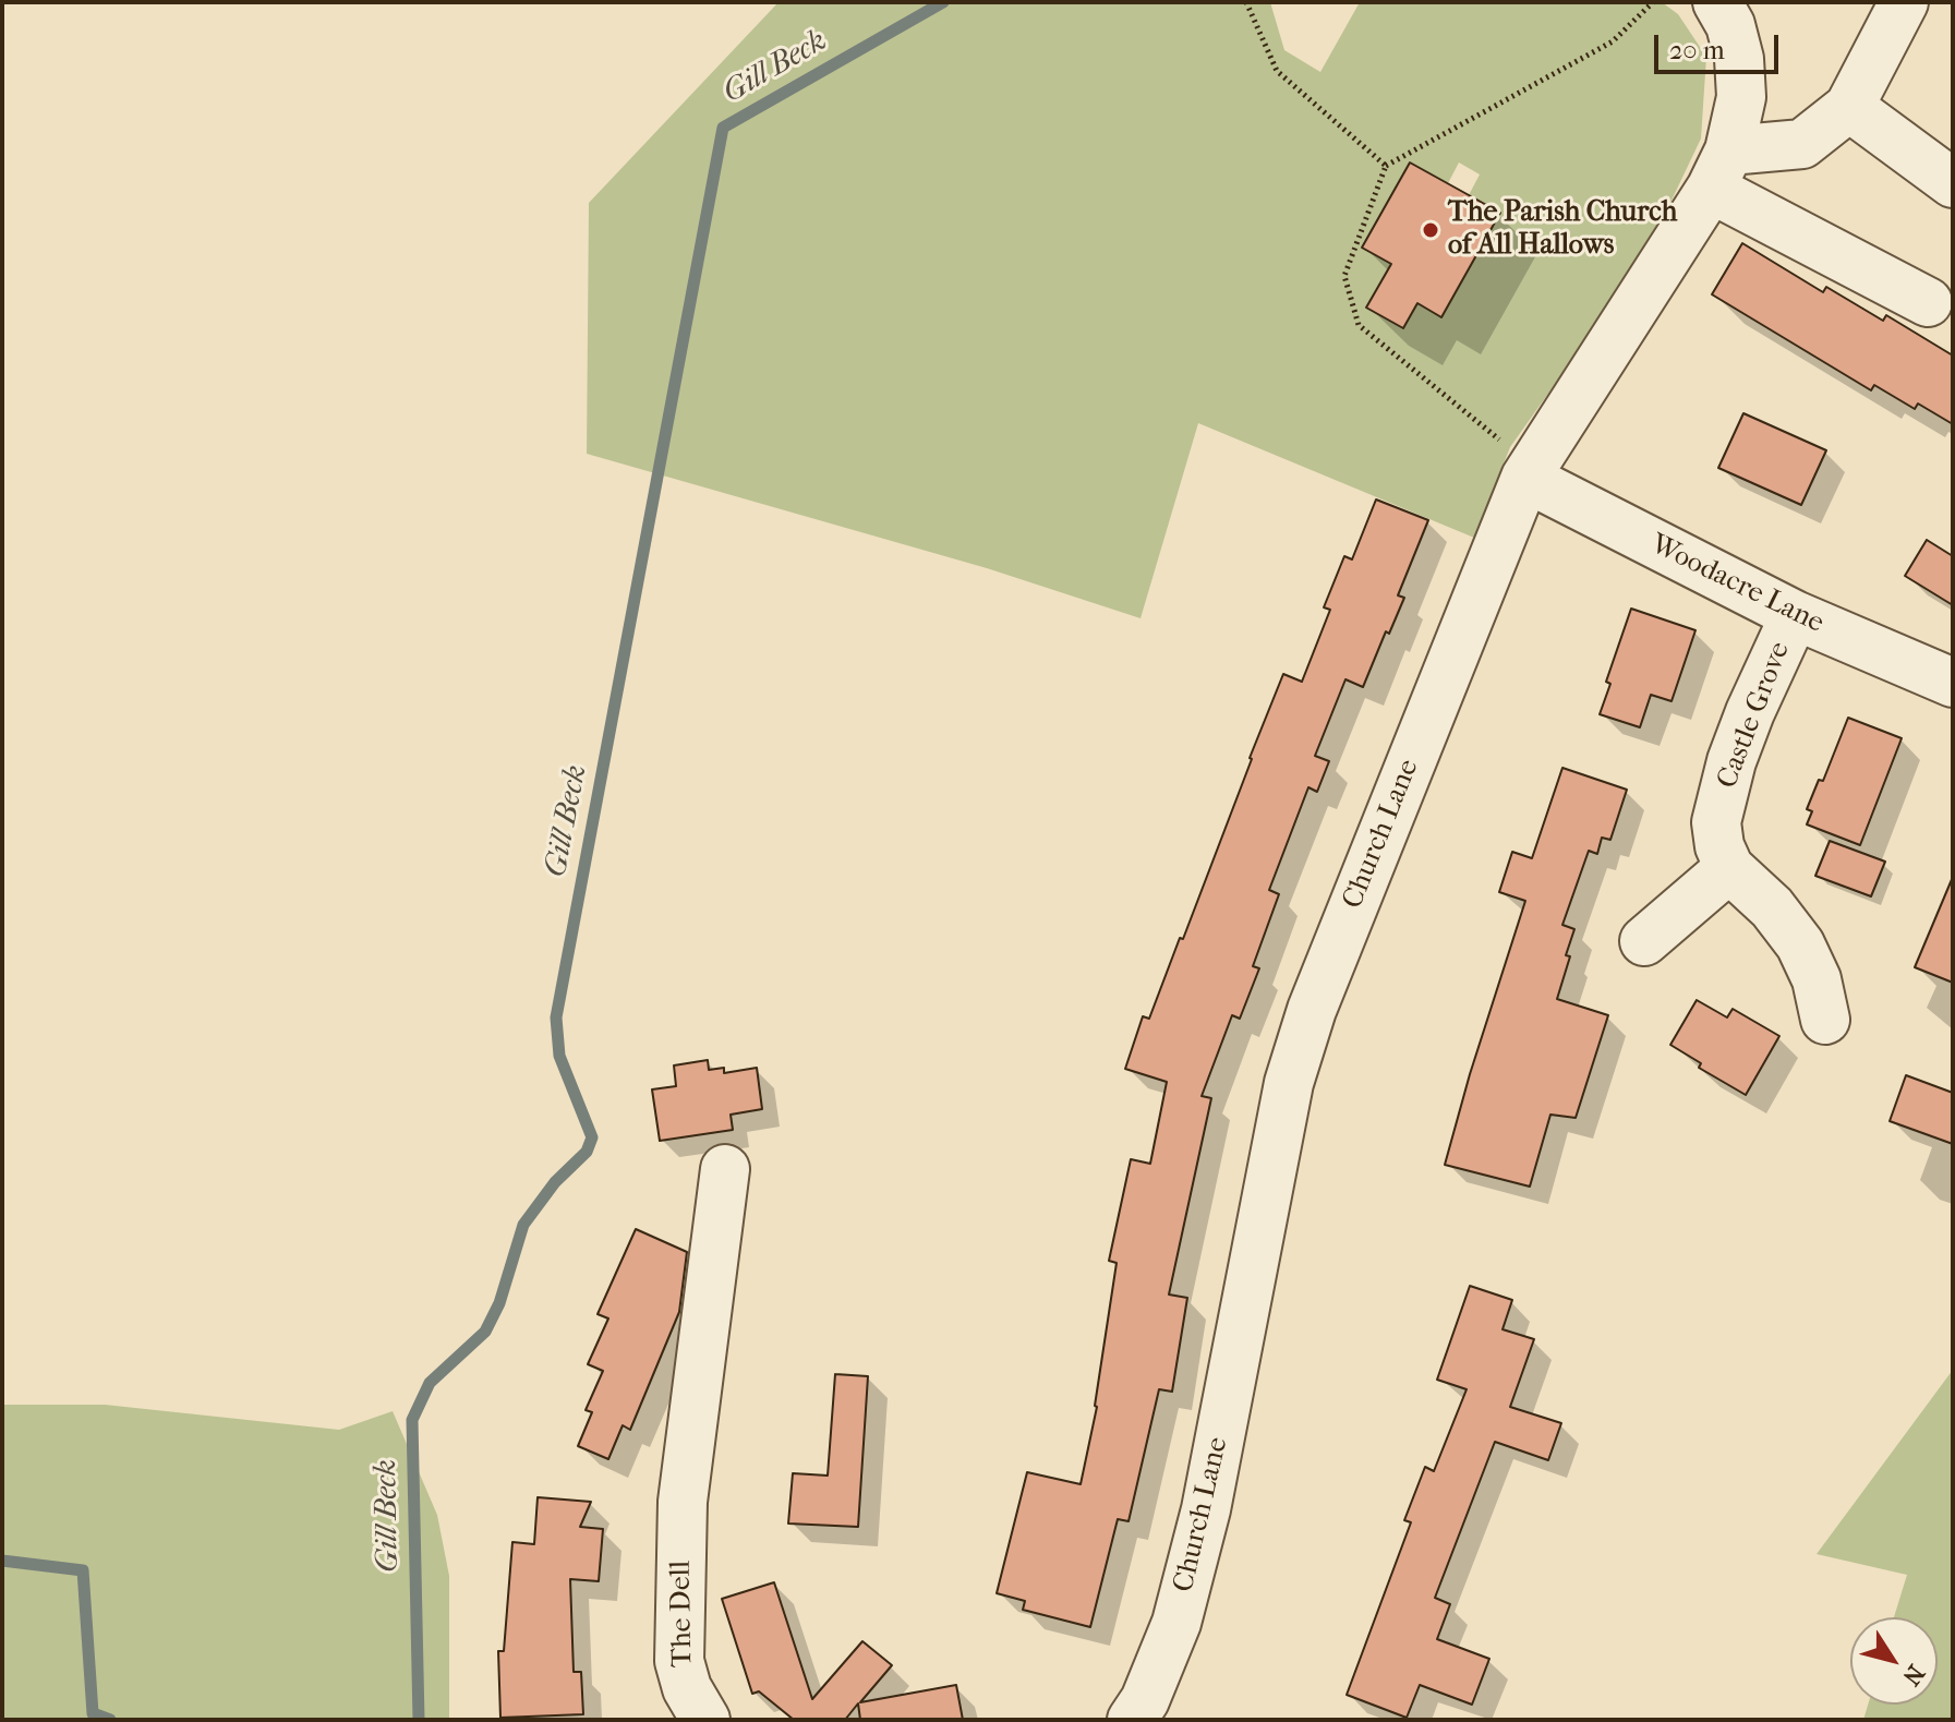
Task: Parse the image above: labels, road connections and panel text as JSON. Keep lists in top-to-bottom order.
{
  "streets": {
    "street": [
      "Woodacre Lane",
      "Castle Grove",
      "Church Lane",
      "The Dell"
    ]
  },
  "crossings": [
    ["Woodacre Lane", "Castle Grove"],
    ["Woodacre Lane", "Church Lane"]
  ],
  "water": ["Gill Beck"],
  "places": ["The Parish Church of All Hallows"],
  "scale_bar": "20 m",
  "north": "bottom right"
}
